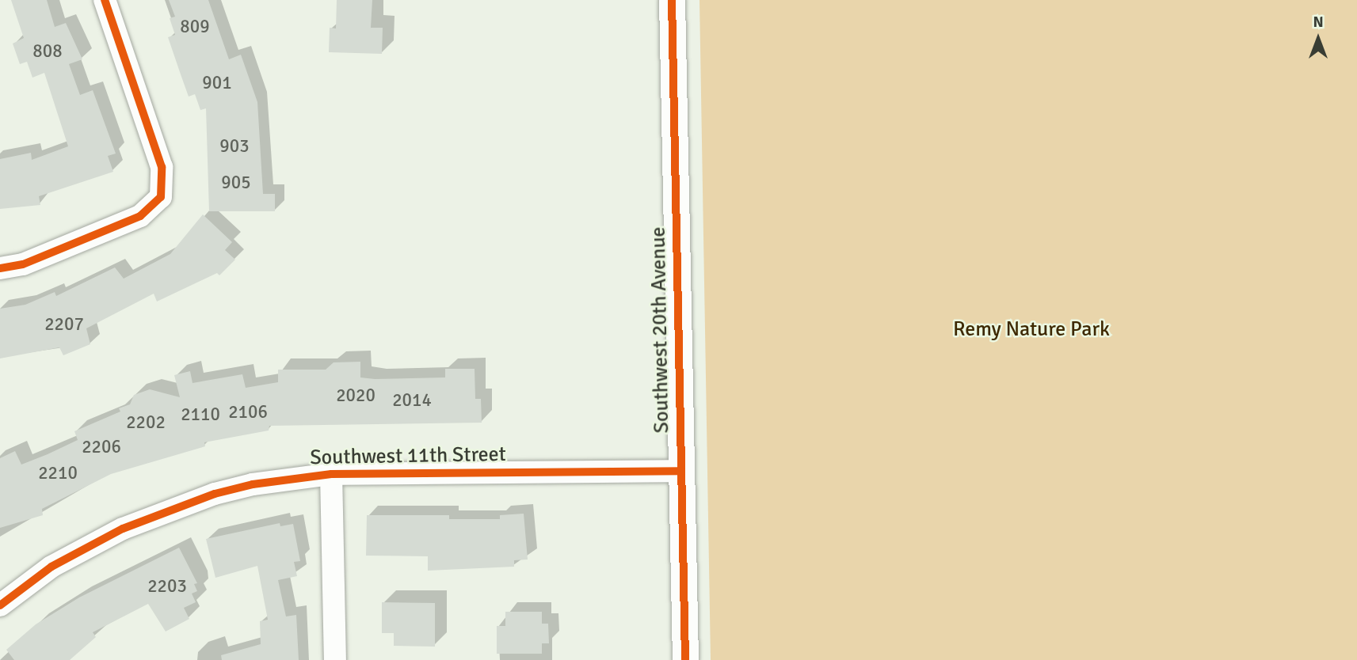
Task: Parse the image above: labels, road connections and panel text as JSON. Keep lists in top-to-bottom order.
{
  "streets": {
    "street": ["Southwest 20th Avenue", "Southwest 11th Street"]
  },
  "crossings": [
    ["Southwest 20th Avenue", "Southwest 11th Street"]
  ],
  "parks": ["Remy Nature Park"],
  "house_numbers": [
    "809",
    "808",
    "901",
    "903",
    "905",
    "2207",
    "2020",
    "2014",
    "2106",
    "2110",
    "2202",
    "2206",
    "2210",
    "2203"
  ],
  "north": "top"
}
